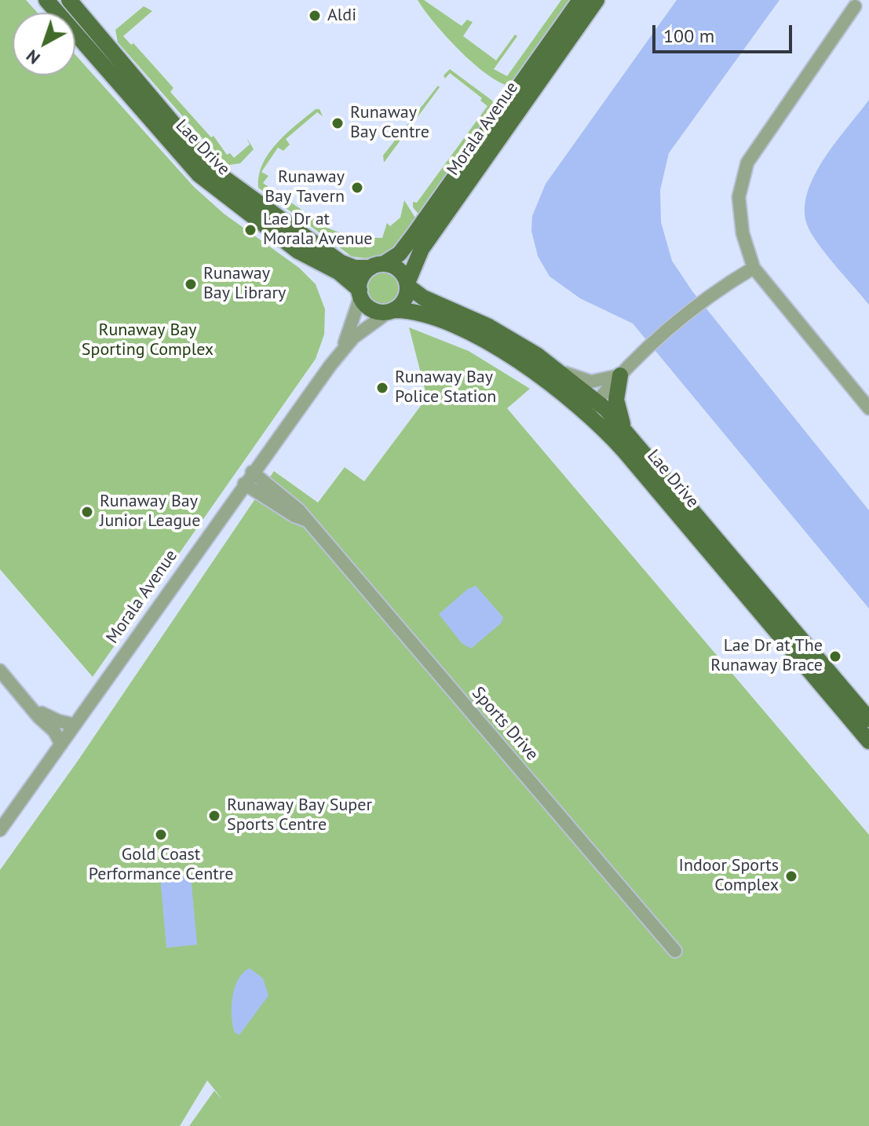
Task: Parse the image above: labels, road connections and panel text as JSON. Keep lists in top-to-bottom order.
{
  "streets": {
    "main road": ["Morala Avenue", "Lae Drive"],
    "street": ["Sports Drive"]
  },
  "crossings": [
    ["Morala Avenue", "Lae Drive"],
    ["Morala Avenue", "Sports Drive"]
  ],
  "parks": ["Runaway Bay Sporting Complex"],
  "places": [
    "Aldi",
    "Runaway Bay Centre",
    "Runaway Bay Tavern",
    "Lae Dr at Morala Avenue",
    "Runaway Bay Library",
    "Runaway Bay Police Station",
    "Runaway Bay Junior League",
    "Lae Dr at The Runaway Brace",
    "Runaway Bay Super Sports Centre",
    "Gold Coast Performance Centre",
    "Indoor Sports Complex"
  ],
  "scale_bar": "100 m",
  "north": "bottom left"
}
